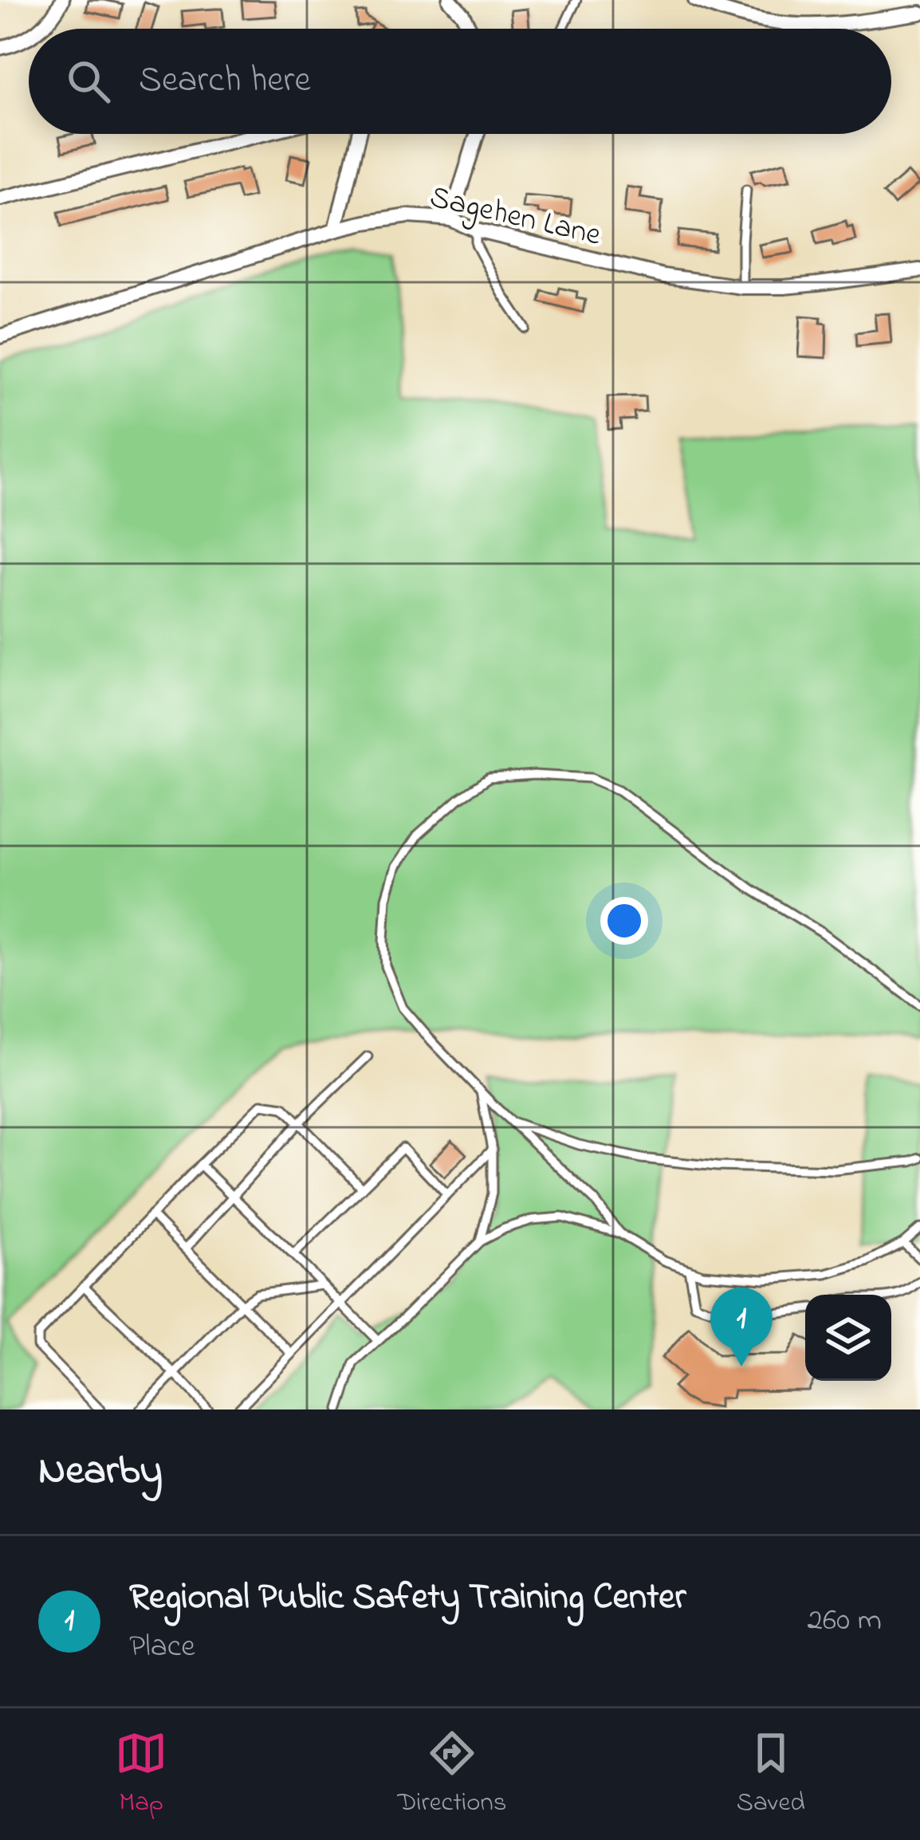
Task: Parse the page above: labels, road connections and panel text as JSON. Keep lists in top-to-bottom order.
{
  "streets": {
    "street": ["Sagehen Lane"]
  },
  "page": {
    "search": "Search here",
    "pins": "1",
    "heading": "Nearby",
    "list": [
      {
        "mark": "1",
        "name": "Regional Public Safety Training Center",
        "note": "Place",
        "value": "260 m"
      }
    ],
    "nav": ["Map", "Directions", "Saved"]
  }
}
